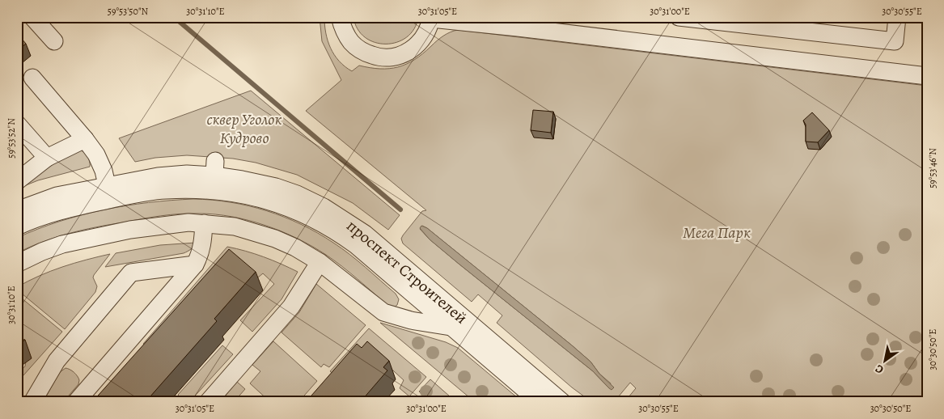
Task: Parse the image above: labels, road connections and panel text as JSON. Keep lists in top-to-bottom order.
{
  "streets": {
    "street": ["проспект Строителей"]
  },
  "parks": ["сквер Уголок Кудрово", "Мега Парк"],
  "north": "bottom left",
  "coordinates": [
    "59°53'50\"N",
    "30°31'10\"E",
    "30°31'05\"E",
    "30°31'00\"E",
    "30°30'55\"E",
    "59°53'52\"N",
    "59°53'46\"N",
    "30°30'50\"E"
  ]
}
